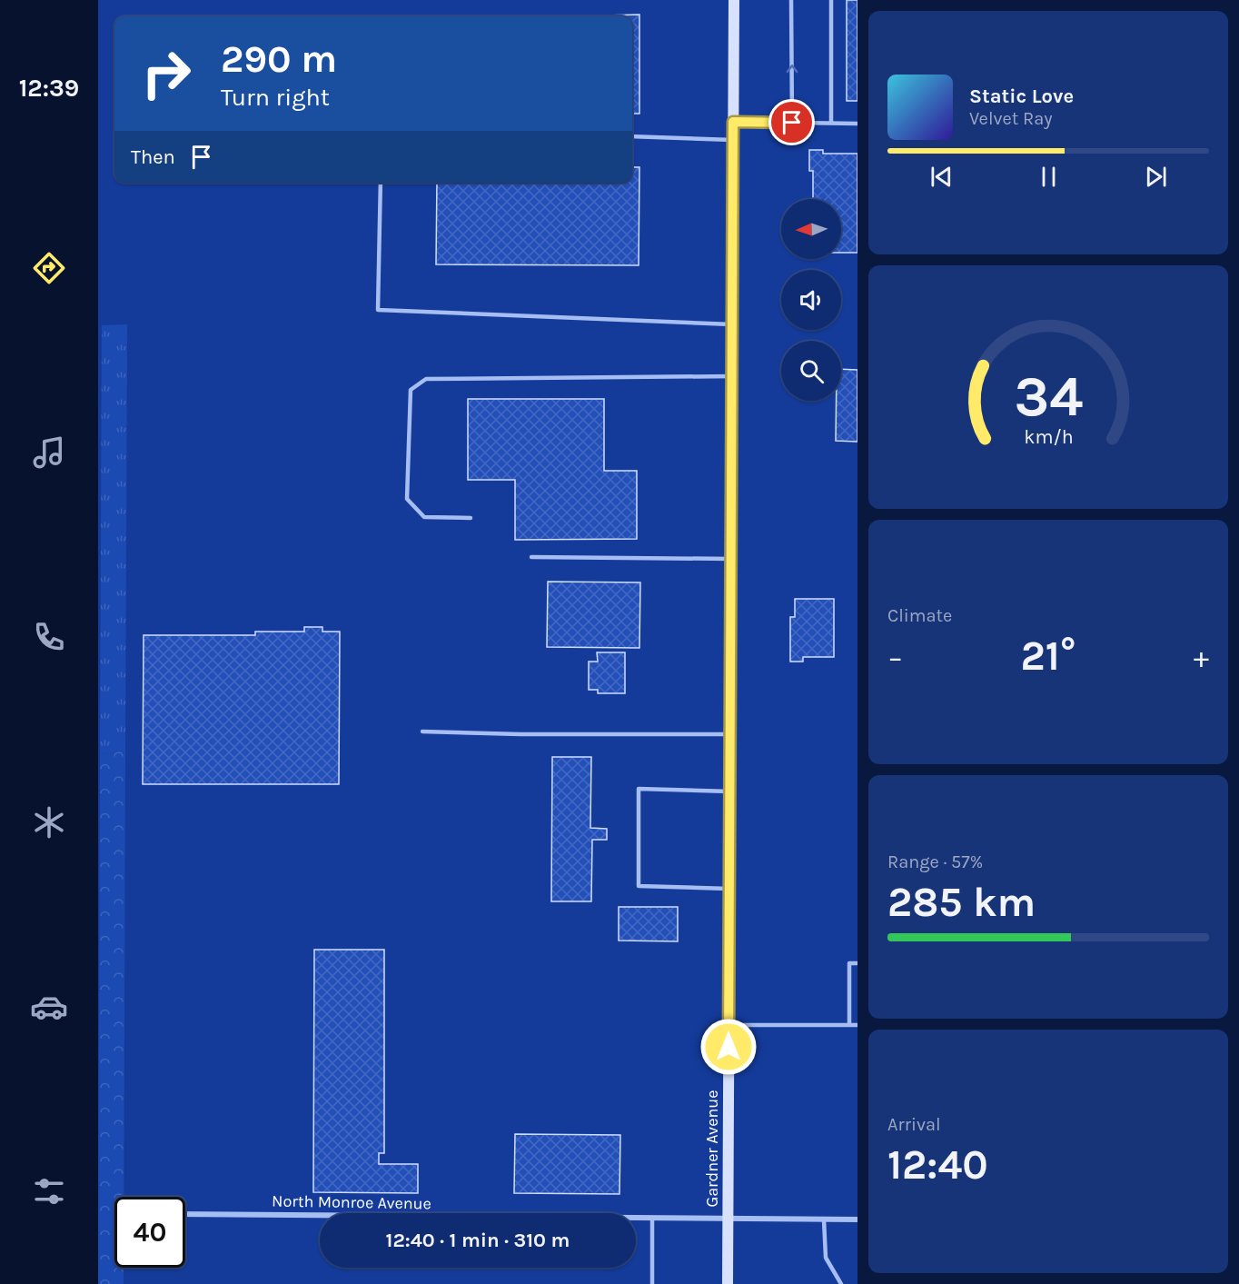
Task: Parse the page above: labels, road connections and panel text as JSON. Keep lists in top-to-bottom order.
{
  "streets": {
    "street": ["Gardner Avenue", "North Monroe Avenue"]
  },
  "crossings": [
    ["Gardner Avenue", "North Monroe Avenue"]
  ],
  "north": "left",
  "page": {
    "tabs": "12:39",
    "turn": ["290 m", "Turn right"],
    "song": ["Static Love", "Velvet Ray"],
    "then": "Then",
    "tile": [
      "Climate",
      ["Range · 57%", "285 km"],
      ["Arrival", "12:40"]
    ],
    "heat": ["−", "21°", "+"],
    "limit": "40",
    "trip": "12:40 · 1 min · 310 m",
    "gauge": ["34", "km/h"]
  }
}
